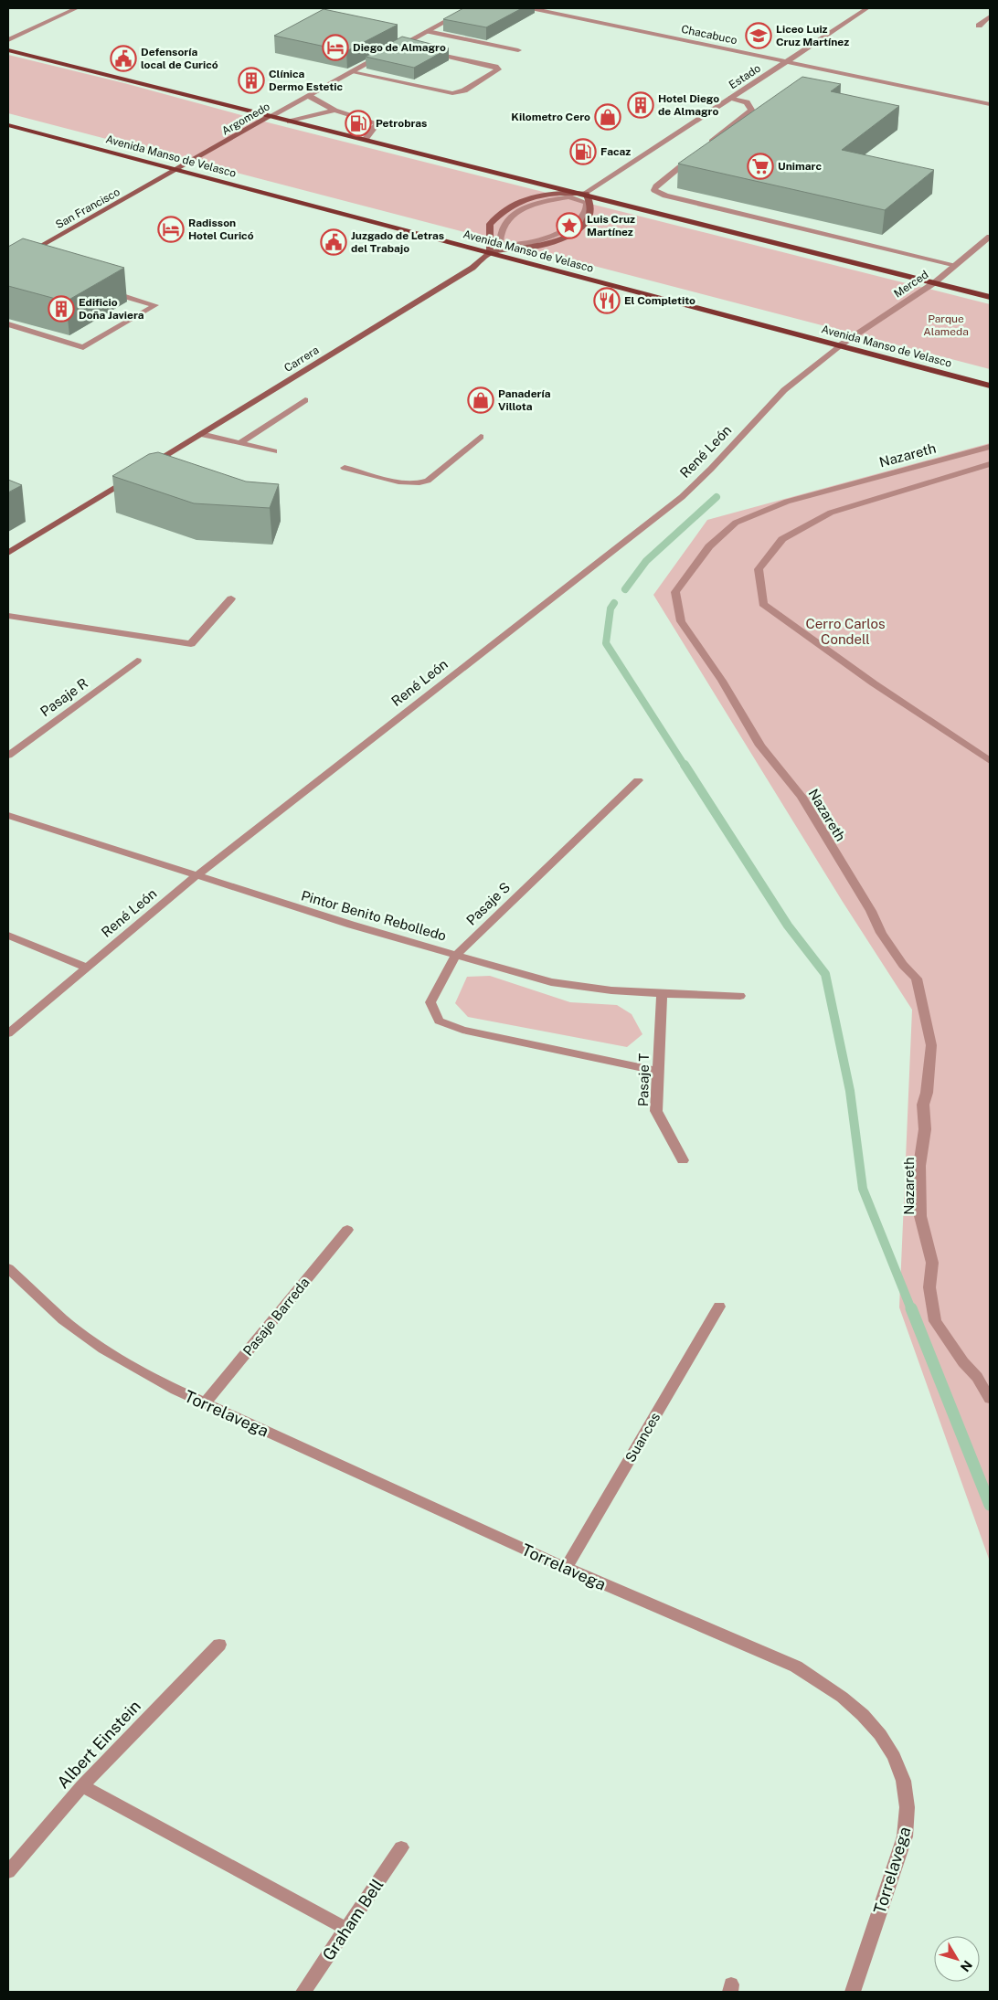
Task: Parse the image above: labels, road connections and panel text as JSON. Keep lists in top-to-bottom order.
{
  "streets": {
    "main road": [
      "Argomedo",
      "Avenida Manso de Velasco",
      "San Francisco",
      "Carrera"
    ],
    "street": [
      "Chacabuco",
      "Estado",
      "Merced",
      "René León",
      "Nazareth",
      "Pasaje R",
      "Pasaje S",
      "Pintor Benito Rebolledo",
      "Pasaje T",
      "Pasaje Barreda",
      "Torrelavega",
      "Suances",
      "Albert Einstein",
      "Graham Bell"
    ]
  },
  "crossings": [
    ["Chacabuco", "Estado"],
    ["Argomedo", "Avenida Manso de Velasco"],
    ["Argomedo", "San Francisco"],
    ["Avenida Manso de Velasco", "San Francisco"],
    ["Avenida Manso de Velasco", "Merced"],
    ["Avenida Manso de Velasco", "Carrera"],
    ["Avenida Manso de Velasco", "René León"],
    ["Merced", "René León"],
    ["René León", "Pintor Benito Rebolledo"],
    ["Pasaje S", "Pintor Benito Rebolledo"],
    ["Pasaje S", "Pasaje T"],
    ["Pintor Benito Rebolledo", "Pasaje T"],
    ["Pasaje Barreda", "Torrelavega"],
    ["Torrelavega", "Suances"]
  ],
  "parks": ["Parque Alameda", "Cerro Carlos Condell"],
  "places": {
    "school or university": ["Liceo Luiz Cruz Martínez"],
    "hotel": ["Diego de Almagro", "Radisson Hotel Curicó"],
    "public building": ["Defensoría local de Curicó", "Juzgado de Letras del Trabajo"],
    "building": ["Clínica Dermo Estetic", "Hotel Diego de Almagro", "Edificio Doña Javiera"],
    "shop": ["Kilometro Cero", "Panadería Villota"],
    "fuel station": ["Petrobras", "Facaz"],
    "supermarket": ["Unimarc"],
    "place": ["Luis Cruz Martínez"],
    "restaurant": ["El Completito"]
  },
  "north": "bottom right"
}
